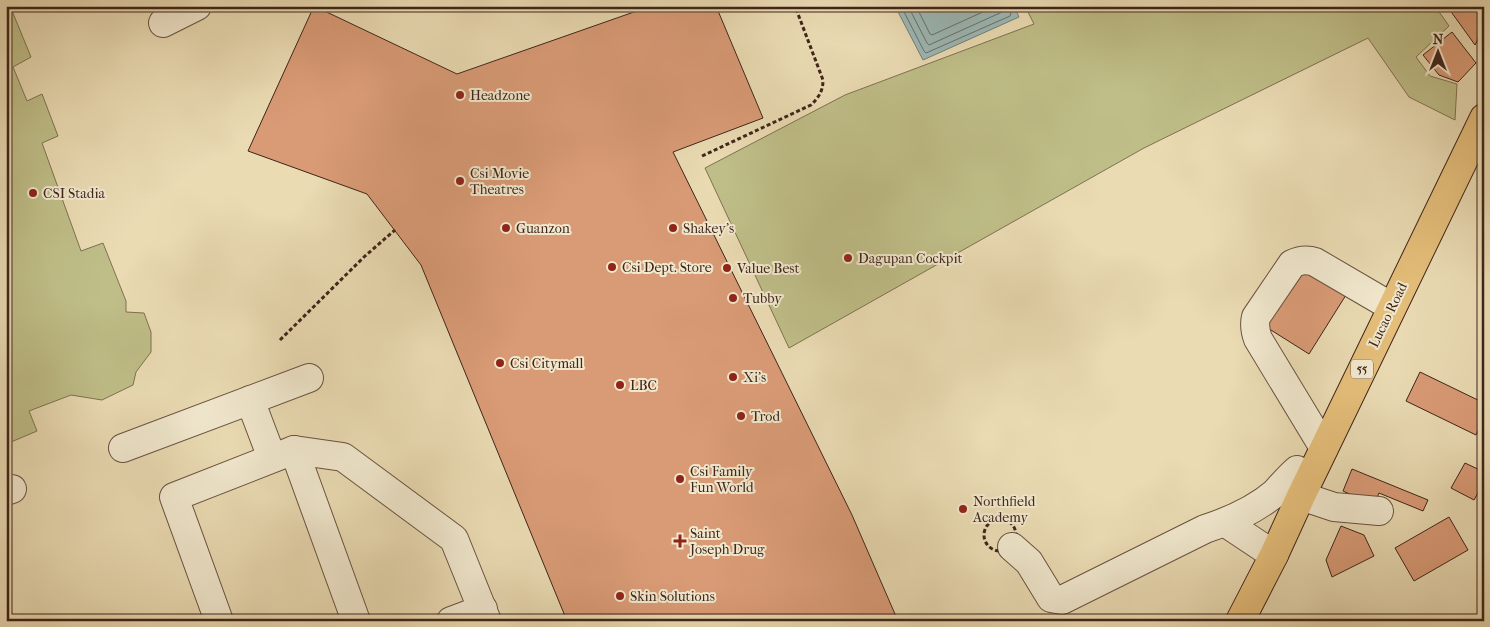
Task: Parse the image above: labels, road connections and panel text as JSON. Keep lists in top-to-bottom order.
{
  "streets": {
    "highway": ["Lucao Road", "55"]
  },
  "places": {
    "other": [
      "Headzone",
      "Csi Movie Theatres",
      "CSI Stadia",
      "Guanzon",
      "Shakey's",
      "Dagupan Cockpit",
      "Csi Dept. Store",
      "Value Best",
      "Tubby",
      "Csi Citymall",
      "Xi's",
      "LBC",
      "Trod",
      "Csi Family Fun World",
      "Northfield Academy",
      "Skin Solutions"
    ],
    "health": ["Saint Joseph Drug"]
  },
  "north": "top"
}
